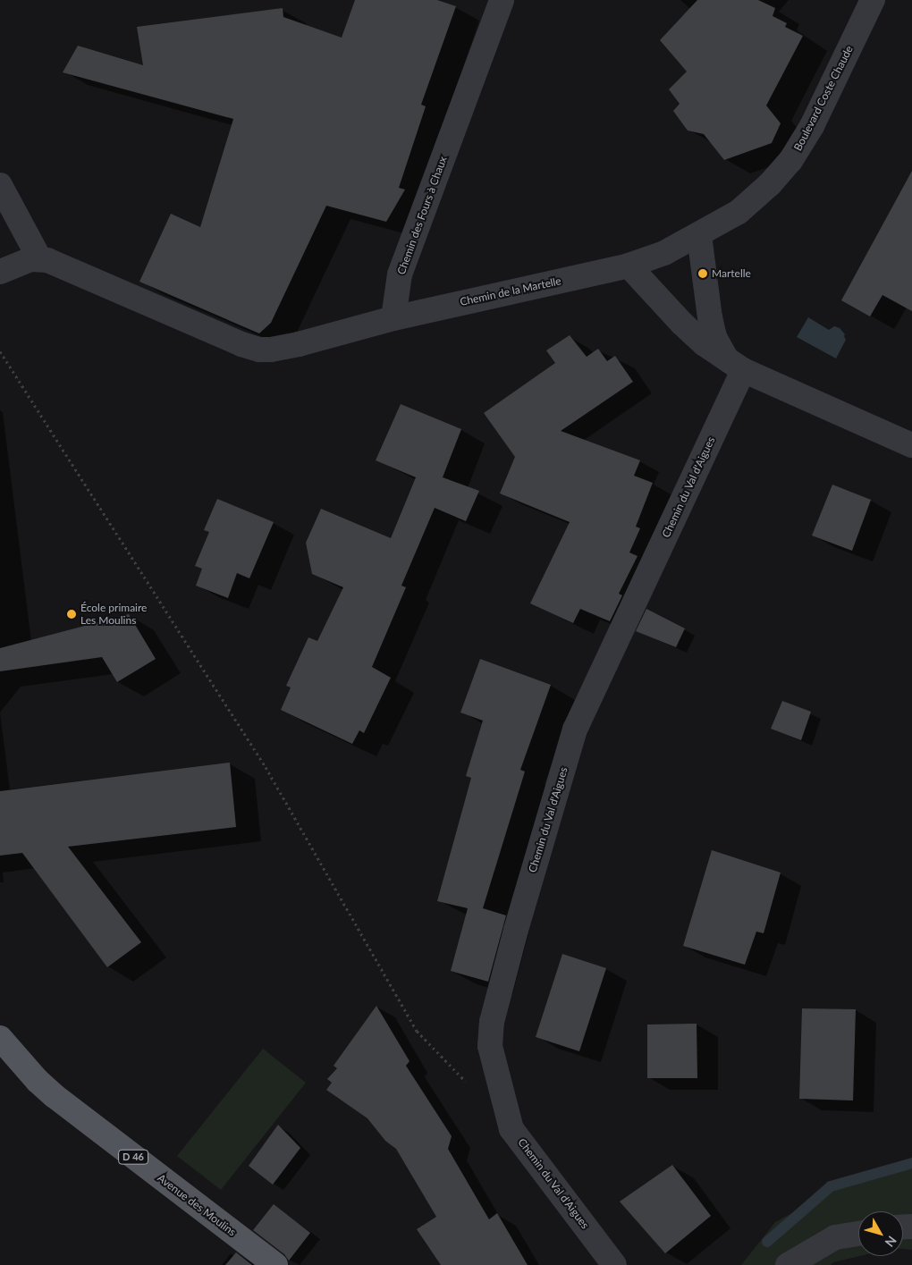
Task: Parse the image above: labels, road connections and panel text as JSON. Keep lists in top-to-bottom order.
{
  "streets": {
    "main road": ["D 46", "Avenue des Moulins"],
    "street": [
      "Boulevard Coste Chaude",
      "Chemin des Fours à Chaux",
      "Chemin de la Martelle",
      "Chemin du Val d'Aigues"
    ]
  },
  "crossings": [
    ["Boulevard Coste Chaude", "Chemin de la Martelle"],
    ["Chemin des Fours à Chaux", "Chemin de la Martelle"]
  ],
  "places": ["Martelle", "École primaire Les Moulins"],
  "north": "bottom right"
}
